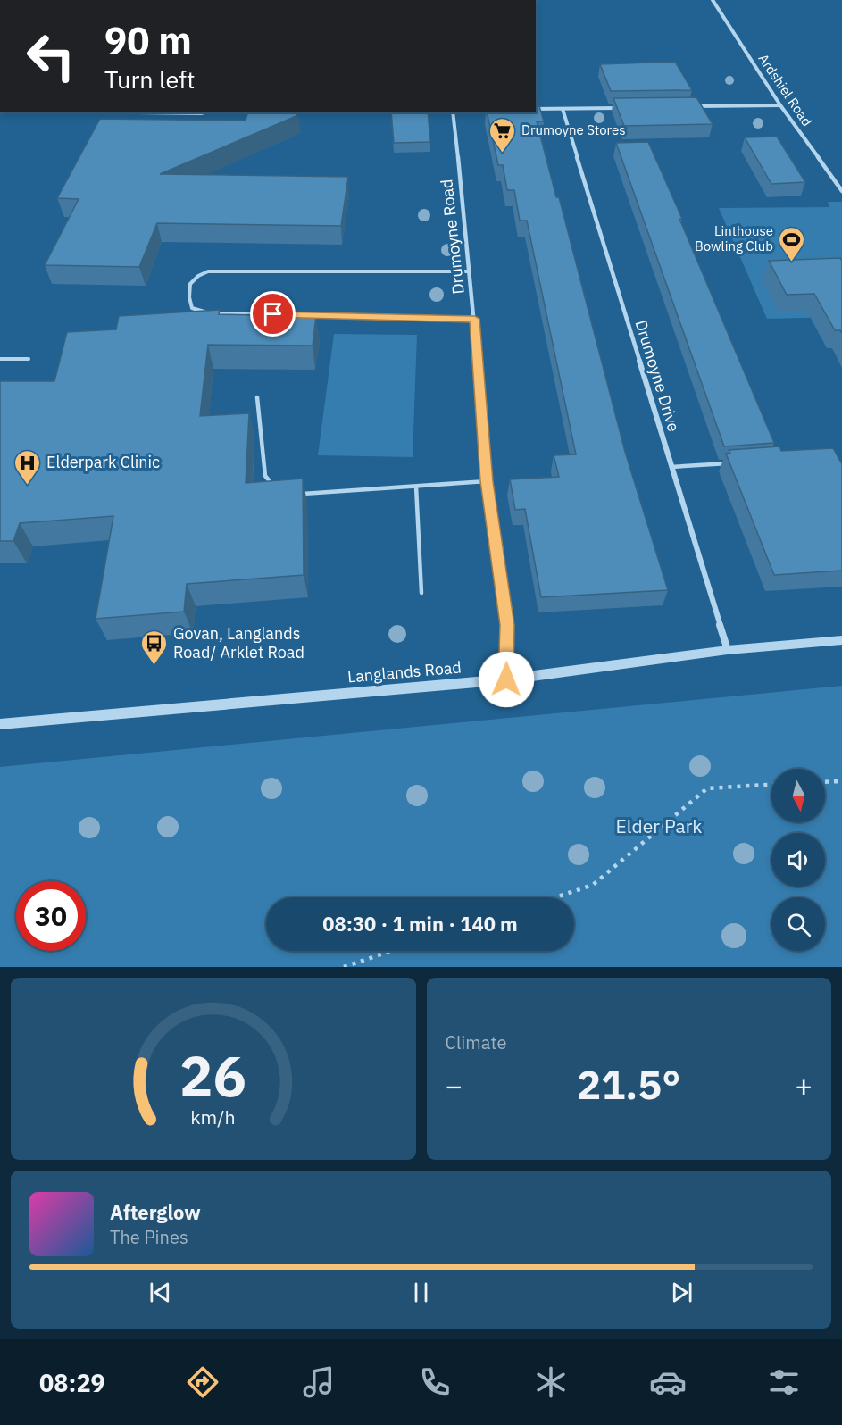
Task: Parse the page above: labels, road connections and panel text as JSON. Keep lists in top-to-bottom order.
{
  "streets": {
    "street": [
      "Ardshiel Road",
      "Drumoyne Road",
      "Drumoyne Drive",
      "Langlands Road"
    ]
  },
  "crossings": [
    ["Drumoyne Road", "Langlands Road"],
    ["Drumoyne Drive", "Langlands Road"]
  ],
  "parks": ["Elder Park"],
  "places": {
    "supermarket": ["Drumoyne Stores"],
    "sports": ["Linthouse Bowling Club"],
    "hospital": ["Elderpark Clinic"],
    "bus stop": ["Govan, Langlands Road/ Arklet Road"]
  },
  "north": "bottom",
  "page": {
    "turn": ["90 m", "Turn left"],
    "limit": "30",
    "trip": "08:30 · 1 min · 140 m",
    "tile": "Climate",
    "heat": ["−", "21.5°", "+"],
    "song": ["Afterglow", "The Pines"],
    "tabs": "08:29",
    "gauge": ["26", "km/h"]
  }
}
